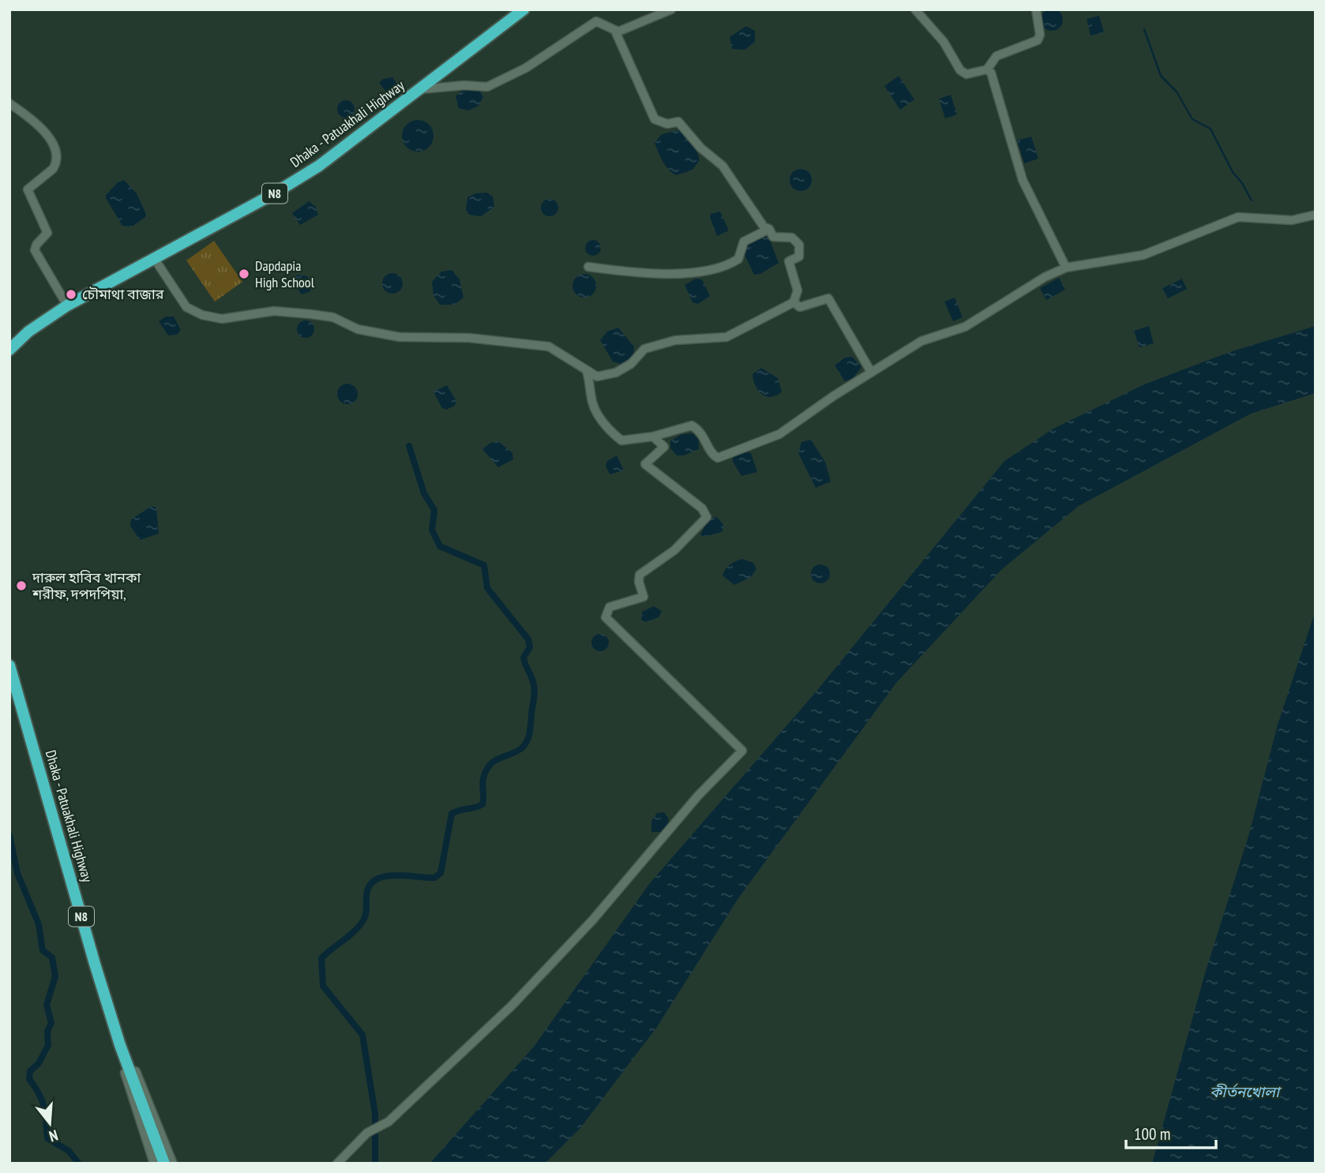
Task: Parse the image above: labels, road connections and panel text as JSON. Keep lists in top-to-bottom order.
{
  "streets": {
    "highway": ["Dhaka - Patuakhali Highway", "N8"]
  },
  "water": ["কীর্তনখোলা"],
  "places": ["Dapdapia High School", "চৌমাথা বাজার", "দারুল হাবিব খানকা শরীফ, দপদপিয়া,"],
  "scale_bar": "100 m",
  "north": "bottom"
}
